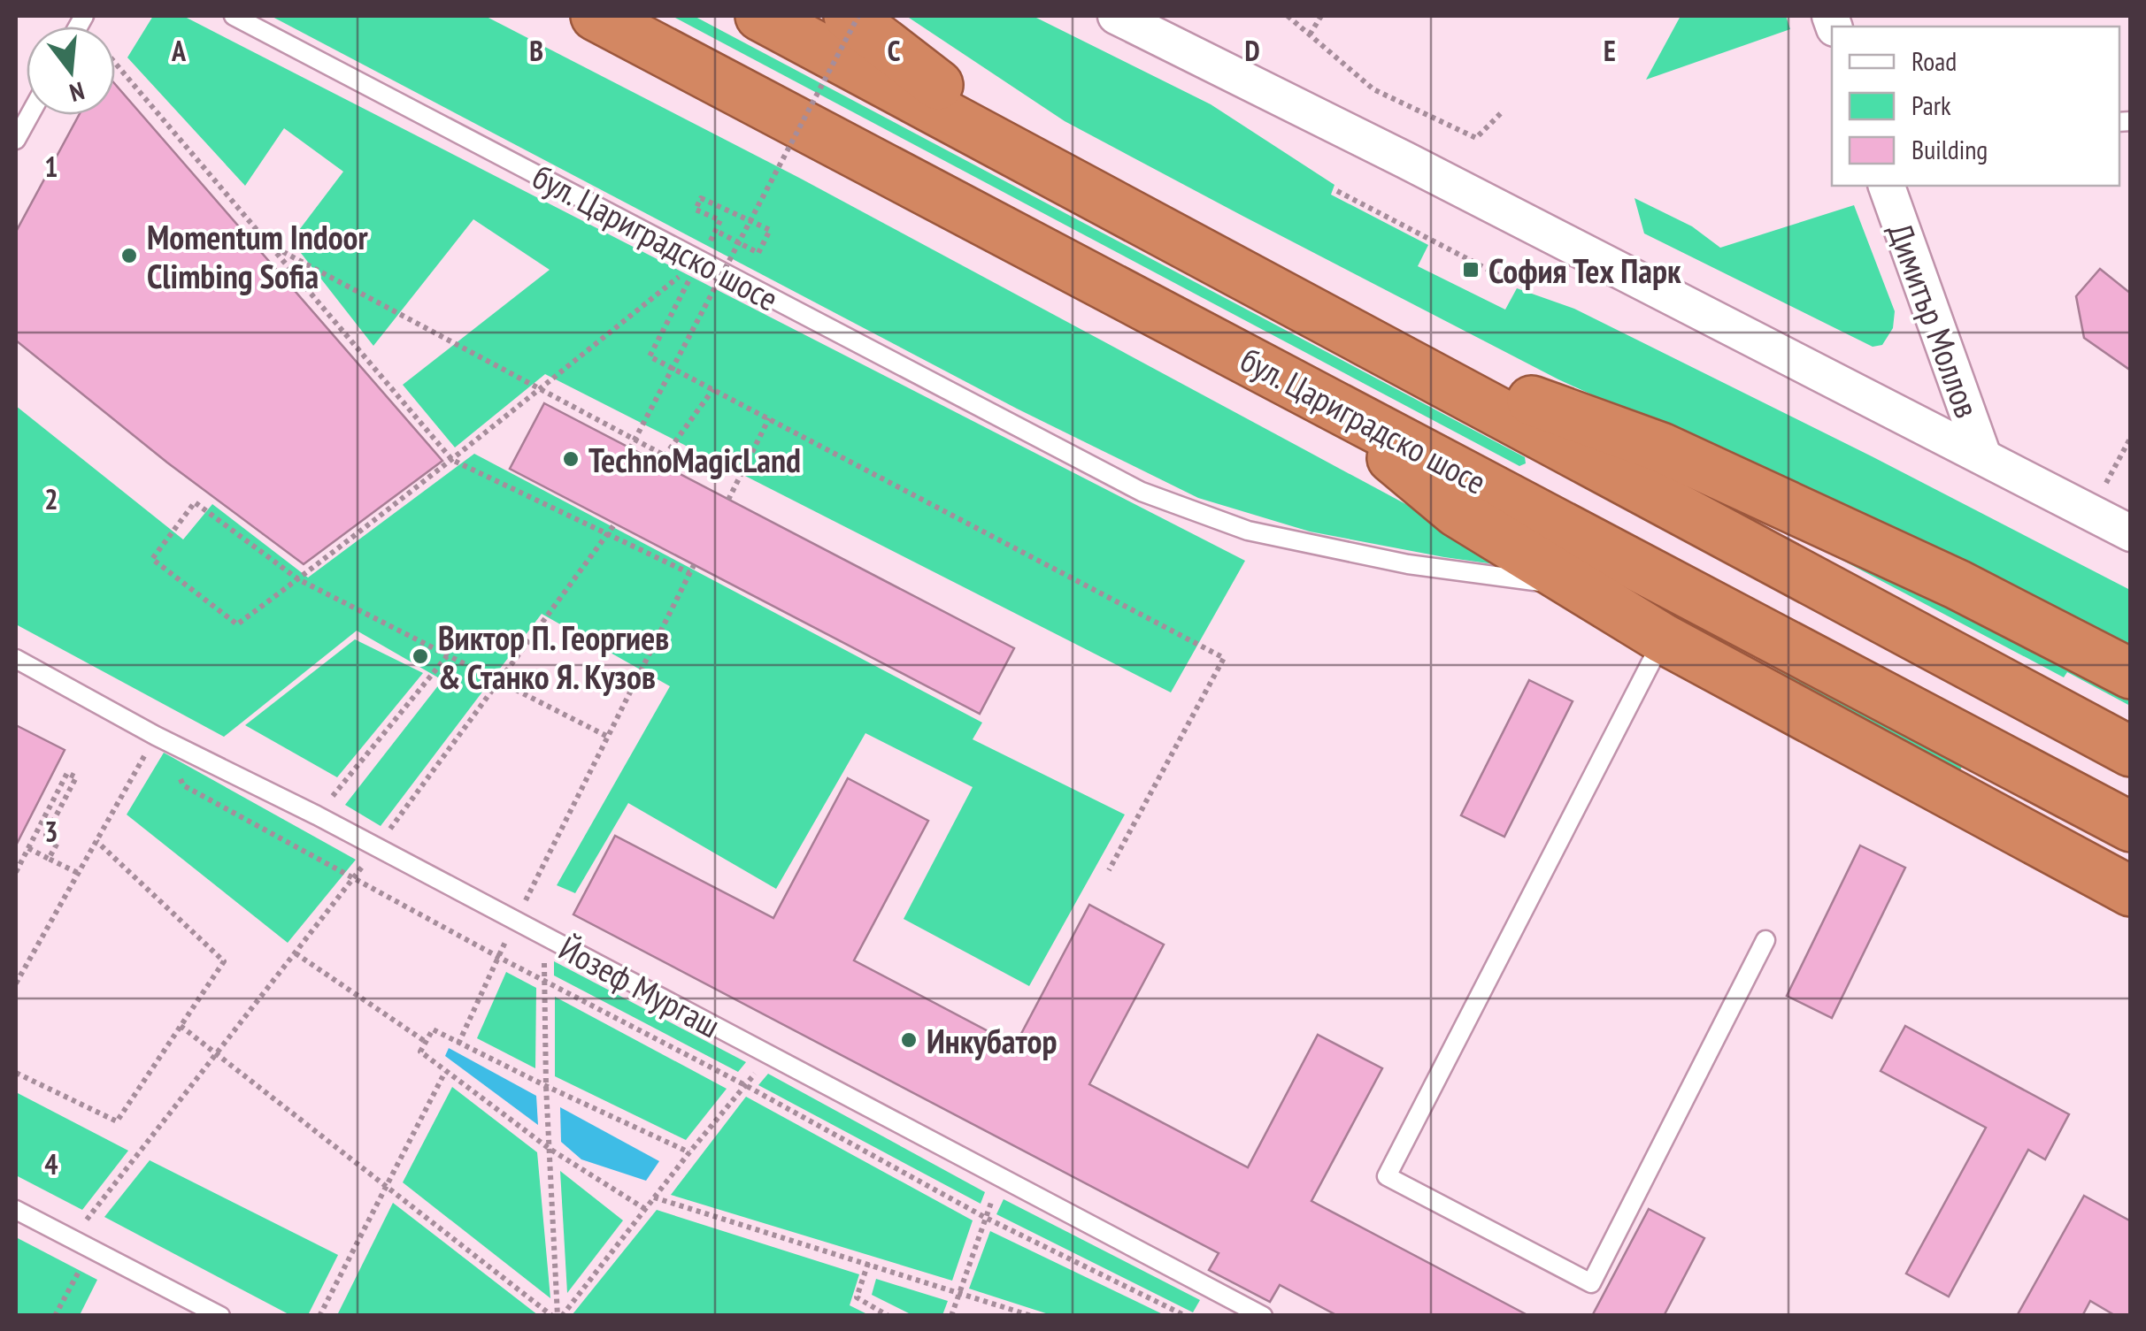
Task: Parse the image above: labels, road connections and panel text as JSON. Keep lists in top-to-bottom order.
{
  "streets": {
    "highway": ["бул. Цариградско шосе"],
    "street": ["Димитър Моллов"],
    "lane": ["Йозеф Мургаш"]
  },
  "places": {
    "other": [
      "Momentum Indoor Climbing Sofia",
      "TechnoMagicLand",
      "Виктор П. Георгиев & Станко Я. Кузов",
      "Инкубатор"
    ],
    "transit": ["София Тех Парк"]
  },
  "legend": ["Road", "Park", "Building"],
  "north": "bottom",
  "grid": {
    "columns": [
      "A",
      "B",
      "C",
      "D",
      "E"
    ],
    "rows": [
      "1",
      "2",
      "3",
      "4"
    ]
  }
}
